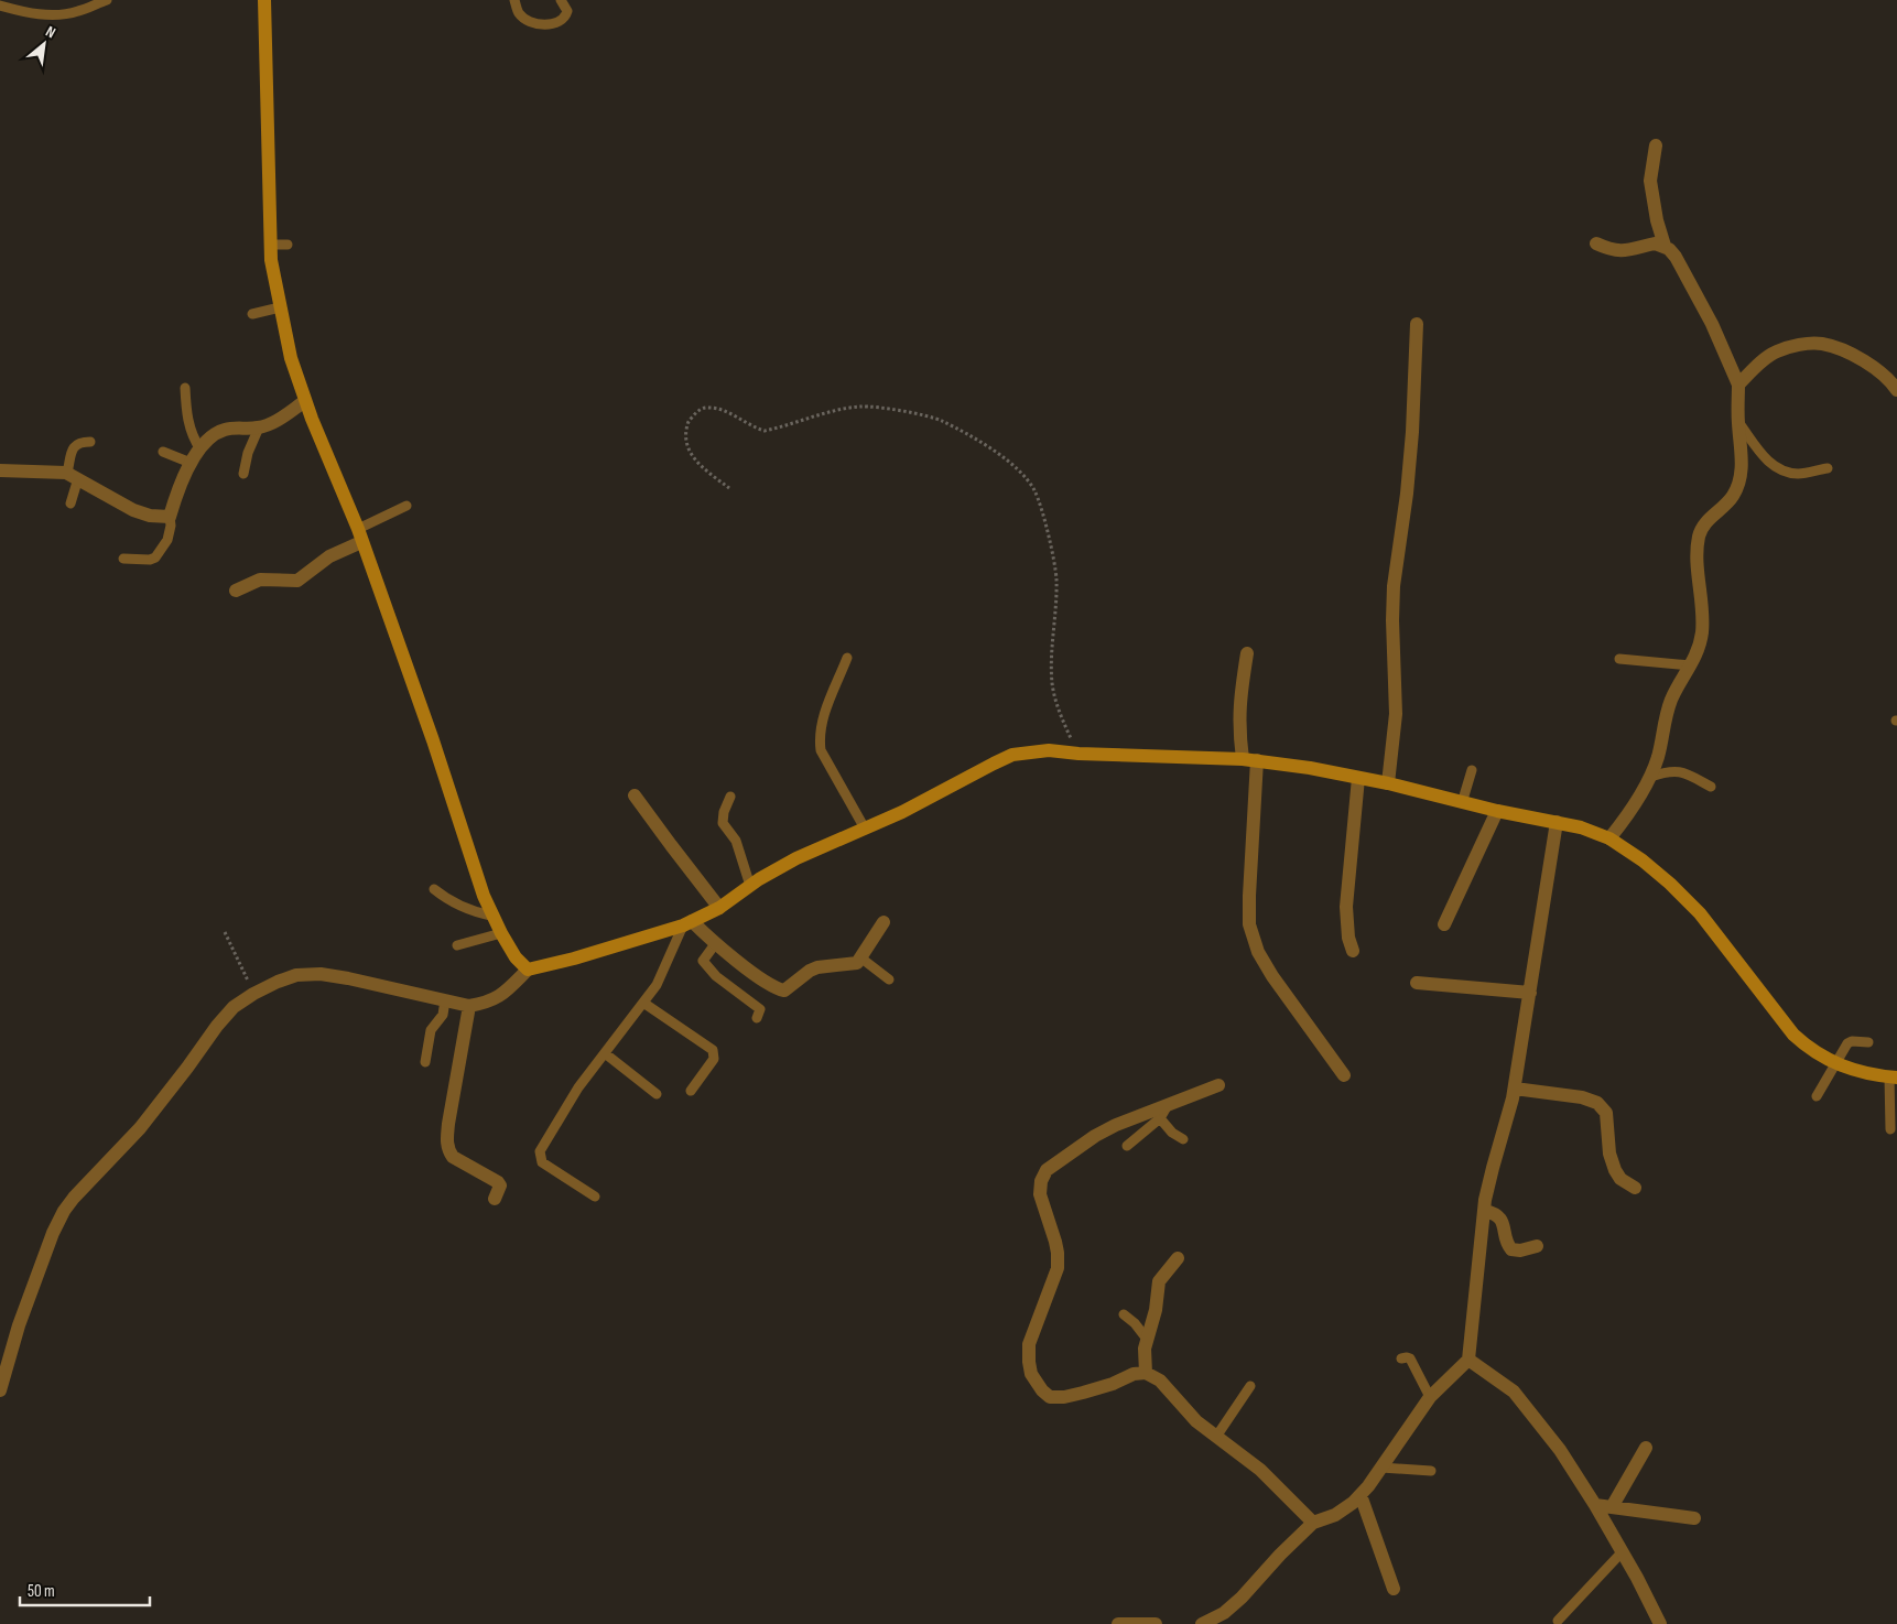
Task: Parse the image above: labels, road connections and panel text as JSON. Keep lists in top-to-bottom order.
{
  "scale_bar": "50 m",
  "north": "top right"
}
